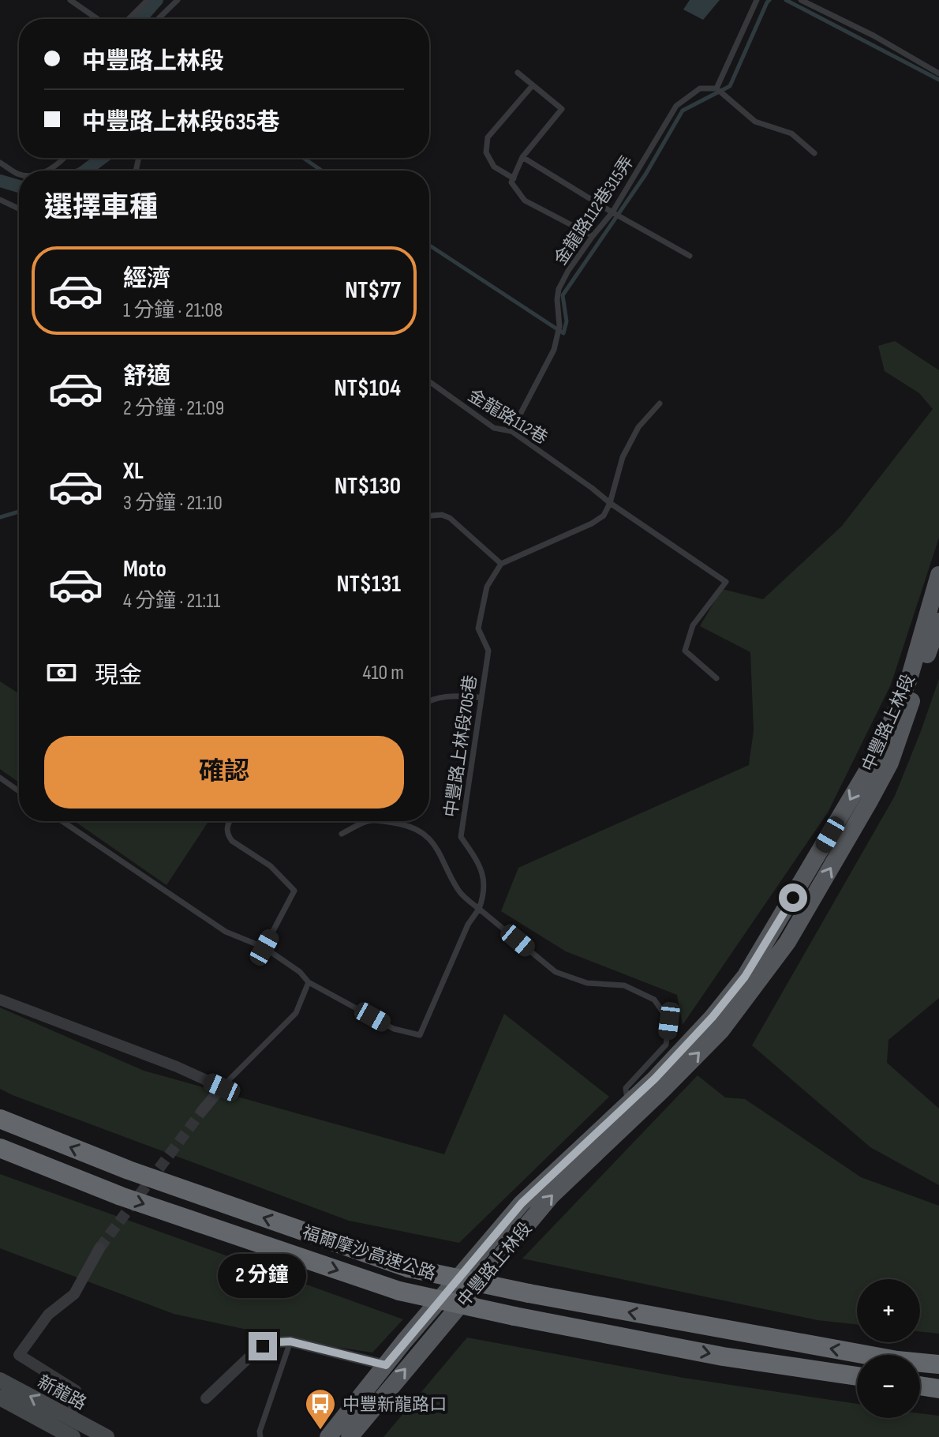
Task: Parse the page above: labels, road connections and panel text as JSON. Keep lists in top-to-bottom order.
{
  "streets": {
    "highway": ["福爾摩沙高速公路"],
    "main road": ["中豐路上林段"],
    "street": ["新龍路"],
    "lane": ["金龍路112巷315弄", "金龍路112巷", "中豐路上林段705巷"]
  },
  "crossings": [
    ["金龍路112巷315弄", "金龍路112巷"]
  ],
  "places": {
    "bus stop": ["中豐新龍路口"]
  },
  "page": {
    "banner": ["中豐路上林段", "中豐路上林段635巷"],
    "heading": "選擇車種",
    "list": [
      {
        "name": "經濟",
        "note": "1 分鐘 · 21:08",
        "value": "NT$77"
      },
      {
        "name": "舒適",
        "note": "2 分鐘 · 21:09",
        "value": "NT$104"
      },
      {
        "name": "XL",
        "note": "3 分鐘 · 21:10",
        "value": "NT$130"
      },
      {
        "name": "Moto",
        "note": "4 分鐘 · 21:11",
        "value": "NT$131"
      }
    ],
    "pay": ["現金", "410 m"],
    "buttons": "確認",
    "bubble": "2 分鐘",
    "map_buttons": ["+", "−"]
  }
}
